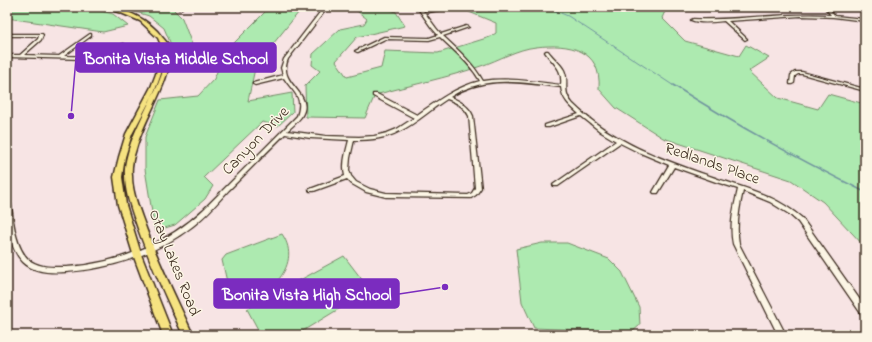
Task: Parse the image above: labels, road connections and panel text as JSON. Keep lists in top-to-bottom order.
{
  "streets": {
    "main road": ["Otay Lakes Road"],
    "street": ["Canyon Drive", "Redlands Place"]
  },
  "crossings": [
    ["Canyon Drive", "Otay Lakes Road"]
  ],
  "places": ["Bonita Vista Middle School", "Bonita Vista High School"]
}
